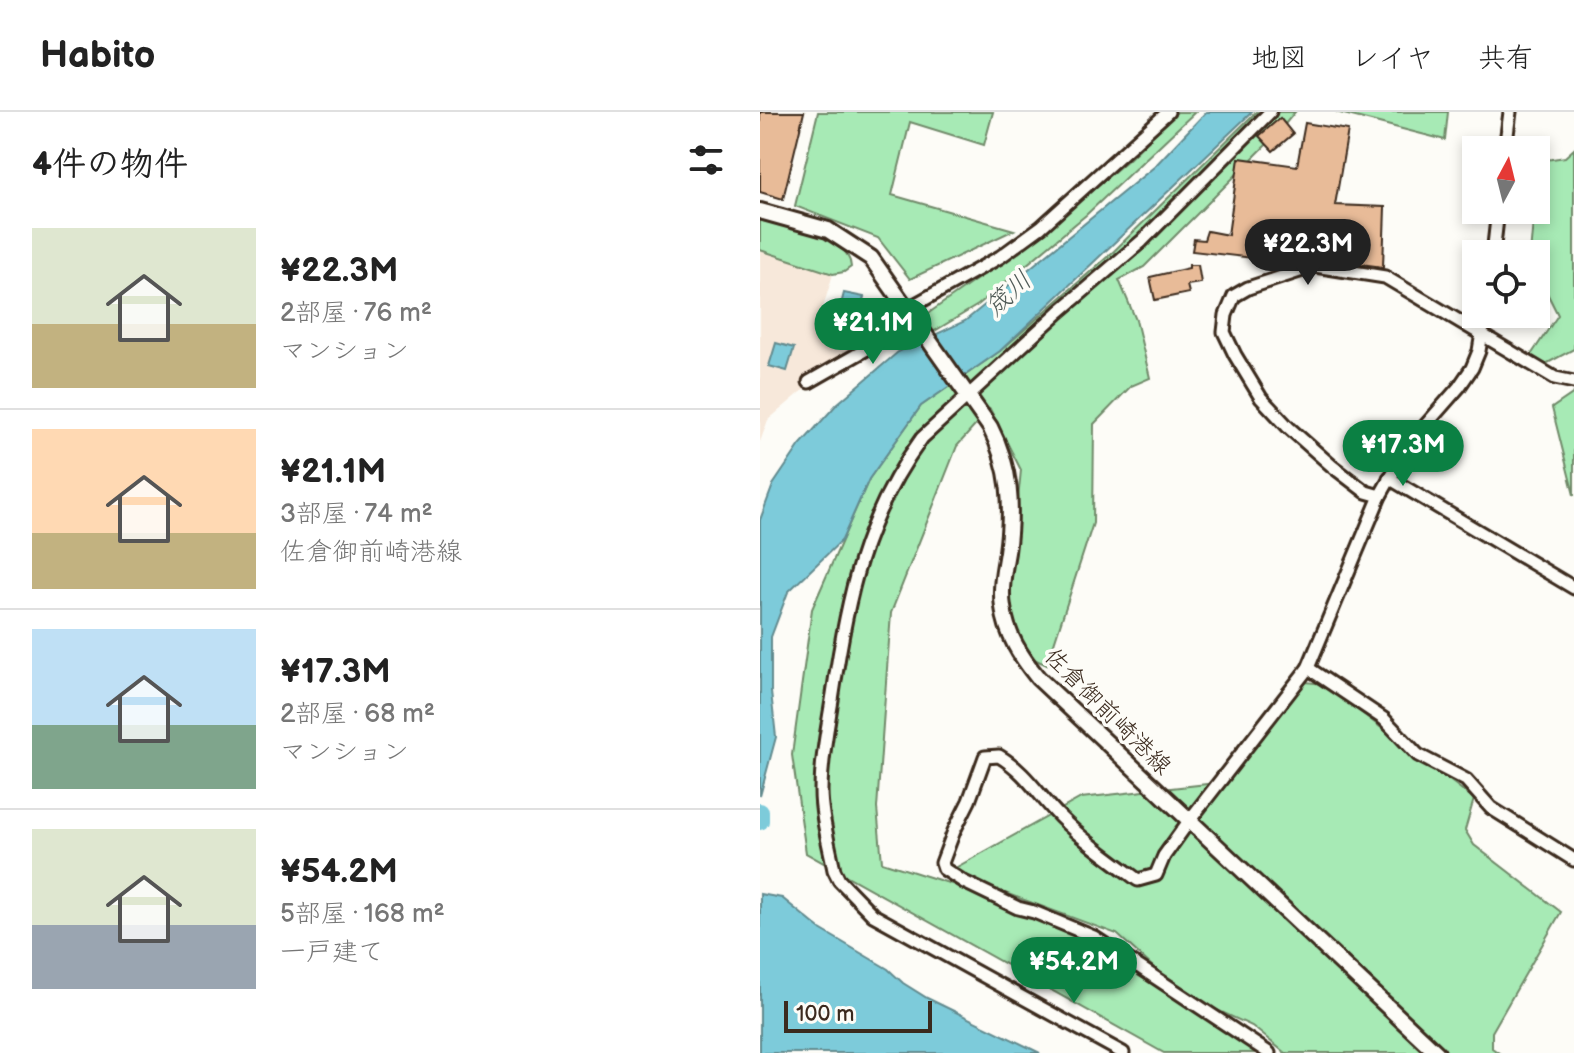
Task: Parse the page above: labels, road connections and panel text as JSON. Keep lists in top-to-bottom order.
{
  "streets": {
    "main road": ["佐倉御前崎港線"]
  },
  "water": ["筬川"],
  "scale_bar": "100 m",
  "north": "top",
  "page": {
    "header": "Habito",
    "nav": ["地図", "レイヤ", "共有"],
    "heading": "4件の物件",
    "list": [
      {
        "name": "¥22.3M",
        "note": "2部屋 · 76 m² · マンション"
      },
      {
        "name": "¥21.1M",
        "note": "3部屋 · 74 m² · 佐倉御前崎港線"
      },
      {
        "name": "¥17.3M",
        "note": "2部屋 · 68 m² · マンション"
      },
      {
        "name": "¥54.2M",
        "note": "5部屋 · 168 m² · 一戸建て"
      }
    ],
    "price": [
      "¥22.3M",
      "¥21.1M",
      "¥17.3M",
      "¥54.2M"
    ],
    "scale": "100 m"
  }
}
